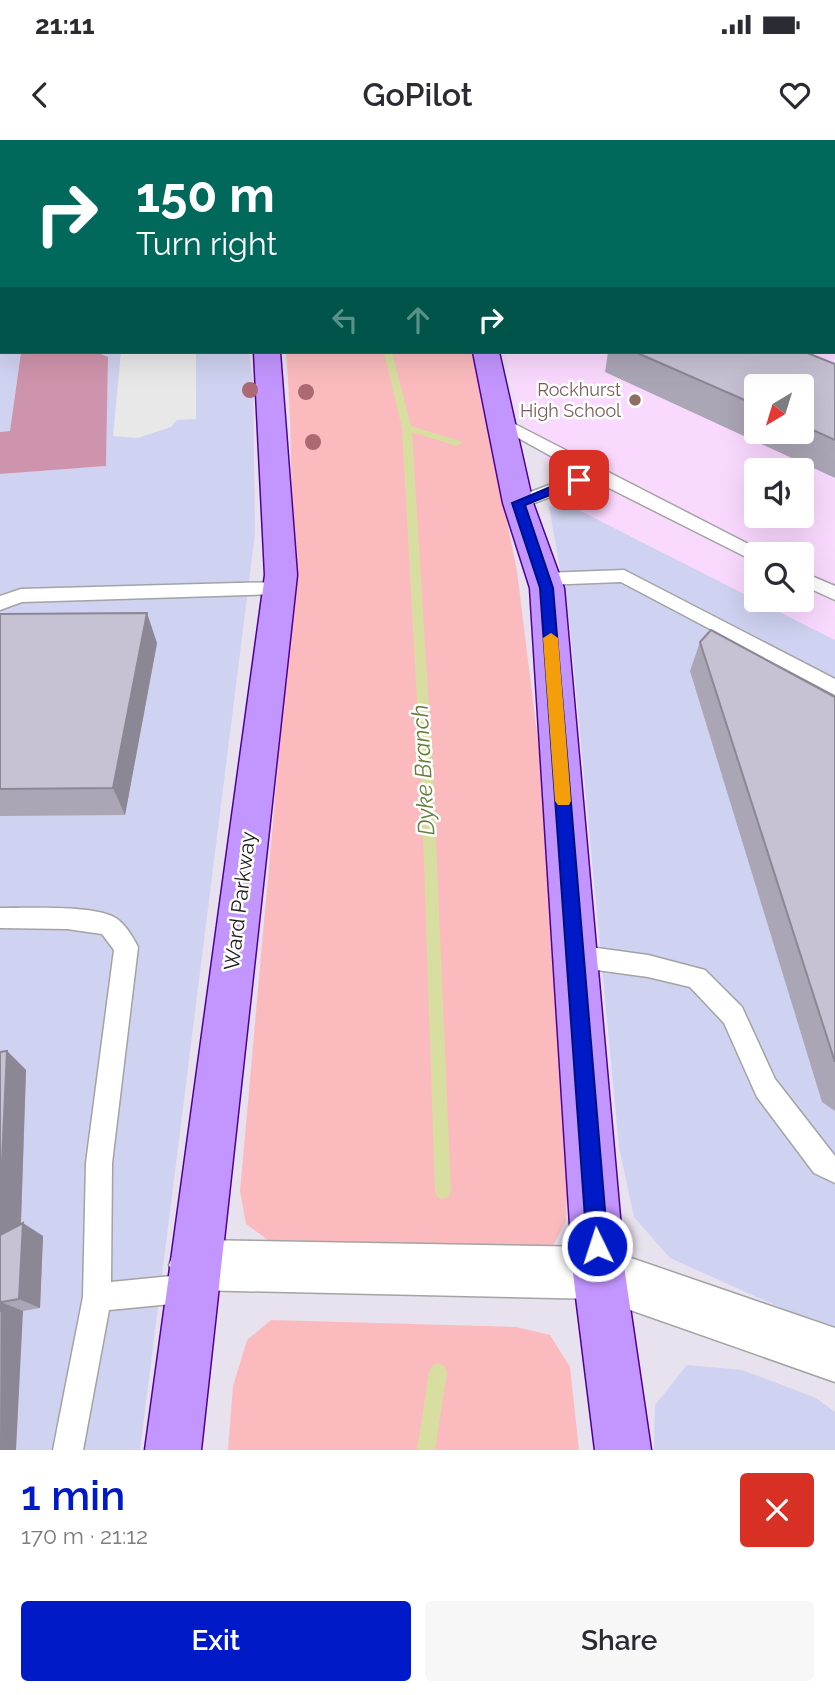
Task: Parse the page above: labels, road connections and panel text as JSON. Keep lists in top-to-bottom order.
{
  "streets": {
    "main road": ["Ward Parkway"]
  },
  "water": ["Dyke Branch"],
  "places": ["Rockhurst High School"],
  "north": "bottom left",
  "page": {
    "status": "21:11",
    "header": "GoPilot",
    "turn": ["150 m", "Turn right"],
    "heading": ["1 min", "170 m · 21:12"],
    "buttons": ["Exit", "Share"]
  }
}
